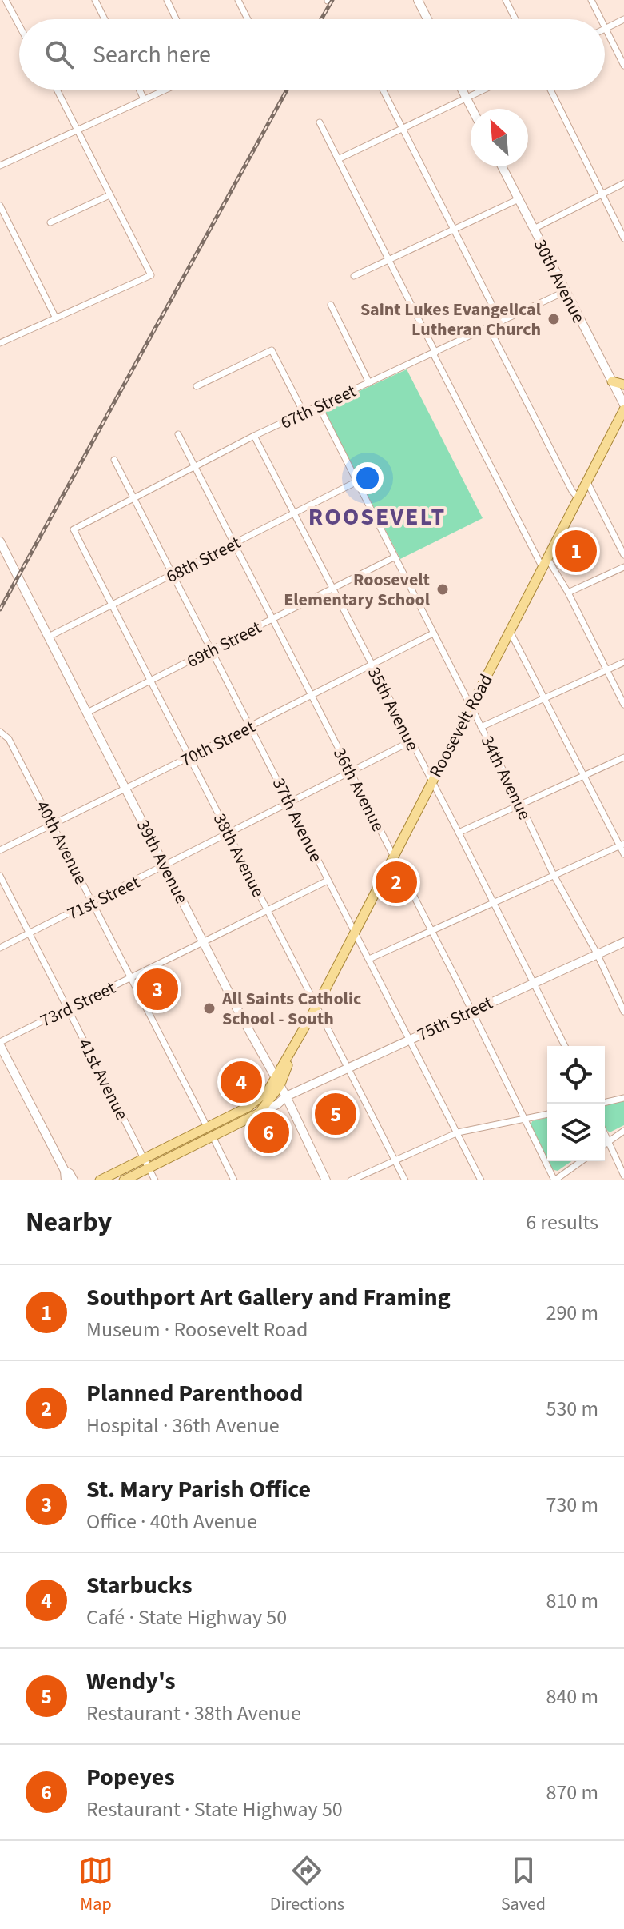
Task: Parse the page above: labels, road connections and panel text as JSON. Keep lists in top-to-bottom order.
{
  "streets": {
    "main road": ["Roosevelt Road"],
    "street": [
      "30th Avenue",
      "67th Street",
      "68th Street",
      "69th Street",
      "35th Avenue",
      "70th Street",
      "34th Avenue",
      "36th Avenue",
      "37th Avenue",
      "40th Avenue",
      "38th Avenue",
      "39th Avenue",
      "71st Street",
      "73rd Street",
      "75th Street",
      "41st Avenue"
    ]
  },
  "crossings": [
    ["30th Avenue", "67th Street"],
    ["67th Street", "35th Avenue"],
    ["67th Street", "34th Avenue"],
    ["67th Street", "36th Avenue"],
    ["67th Street", "37th Avenue"],
    ["67th Street", "38th Avenue"],
    ["68th Street", "35th Avenue"],
    ["68th Street", "34th Avenue"],
    ["68th Street", "36th Avenue"],
    ["68th Street", "37th Avenue"],
    ["68th Street", "38th Avenue"],
    ["68th Street", "39th Avenue"],
    ["69th Street", "35th Avenue"],
    ["69th Street", "34th Avenue"],
    ["69th Street", "36th Avenue"],
    ["69th Street", "37th Avenue"],
    ["69th Street", "38th Avenue"],
    ["69th Street", "39th Avenue"],
    ["35th Avenue", "Roosevelt Road"],
    ["35th Avenue", "70th Street"],
    ["35th Avenue", "71st Street"],
    ["35th Avenue", "75th Street"],
    ["Roosevelt Road", "34th Avenue"],
    ["Roosevelt Road", "36th Avenue"],
    ["Roosevelt Road", "37th Avenue"],
    ["Roosevelt Road", "38th Avenue"],
    ["Roosevelt Road", "39th Avenue"],
    ["70th Street", "34th Avenue"],
    ["70th Street", "36th Avenue"],
    ["70th Street", "37th Avenue"],
    ["70th Street", "40th Avenue"],
    ["70th Street", "38th Avenue"],
    ["70th Street", "39th Avenue"],
    ["34th Avenue", "75th Street"],
    ["36th Avenue", "71st Street"],
    ["36th Avenue", "75th Street"],
    ["37th Avenue", "71st Street"],
    ["37th Avenue", "73rd Street"],
    ["37th Avenue", "75th Street"],
    ["40th Avenue", "71st Street"],
    ["40th Avenue", "73rd Street"],
    ["38th Avenue", "71st Street"],
    ["38th Avenue", "73rd Street"],
    ["38th Avenue", "75th Street"],
    ["39th Avenue", "71st Street"],
    ["39th Avenue", "73rd Street"],
    ["39th Avenue", "75th Street"],
    ["71st Street", "41st Avenue"],
    ["73rd Street", "41st Avenue"]
  ],
  "districts": ["ROOSEVELT"],
  "places": ["Saint Lukes Evangelical Lutheran Church", "Roosevelt Elementary School", "All Saints Catholic School - South"],
  "north": "top left",
  "page": {
    "search": "Search here",
    "pins": [
      "1",
      "2",
      "3",
      "4",
      "5",
      "6"
    ],
    "heading": ["Nearby", "6 results"],
    "list": [
      {
        "mark": "1",
        "name": "Southport Art Gallery and Framing",
        "note": "Museum · Roosevelt Road",
        "value": "290 m"
      },
      {
        "mark": "2",
        "name": "Planned Parenthood",
        "note": "Hospital · 36th Avenue",
        "value": "530 m"
      },
      {
        "mark": "3",
        "name": "St. Mary Parish Office",
        "note": "Office · 40th Avenue",
        "value": "730 m"
      },
      {
        "mark": "4",
        "name": "Starbucks",
        "note": "Café · State Highway 50",
        "value": "810 m"
      },
      {
        "mark": "5",
        "name": "Wendy's",
        "note": "Restaurant · 38th Avenue",
        "value": "840 m"
      },
      {
        "mark": "6",
        "name": "Popeyes",
        "note": "Restaurant · State Highway 50",
        "value": "870 m"
      }
    ],
    "nav": ["Map", "Directions", "Saved"]
  }
}
